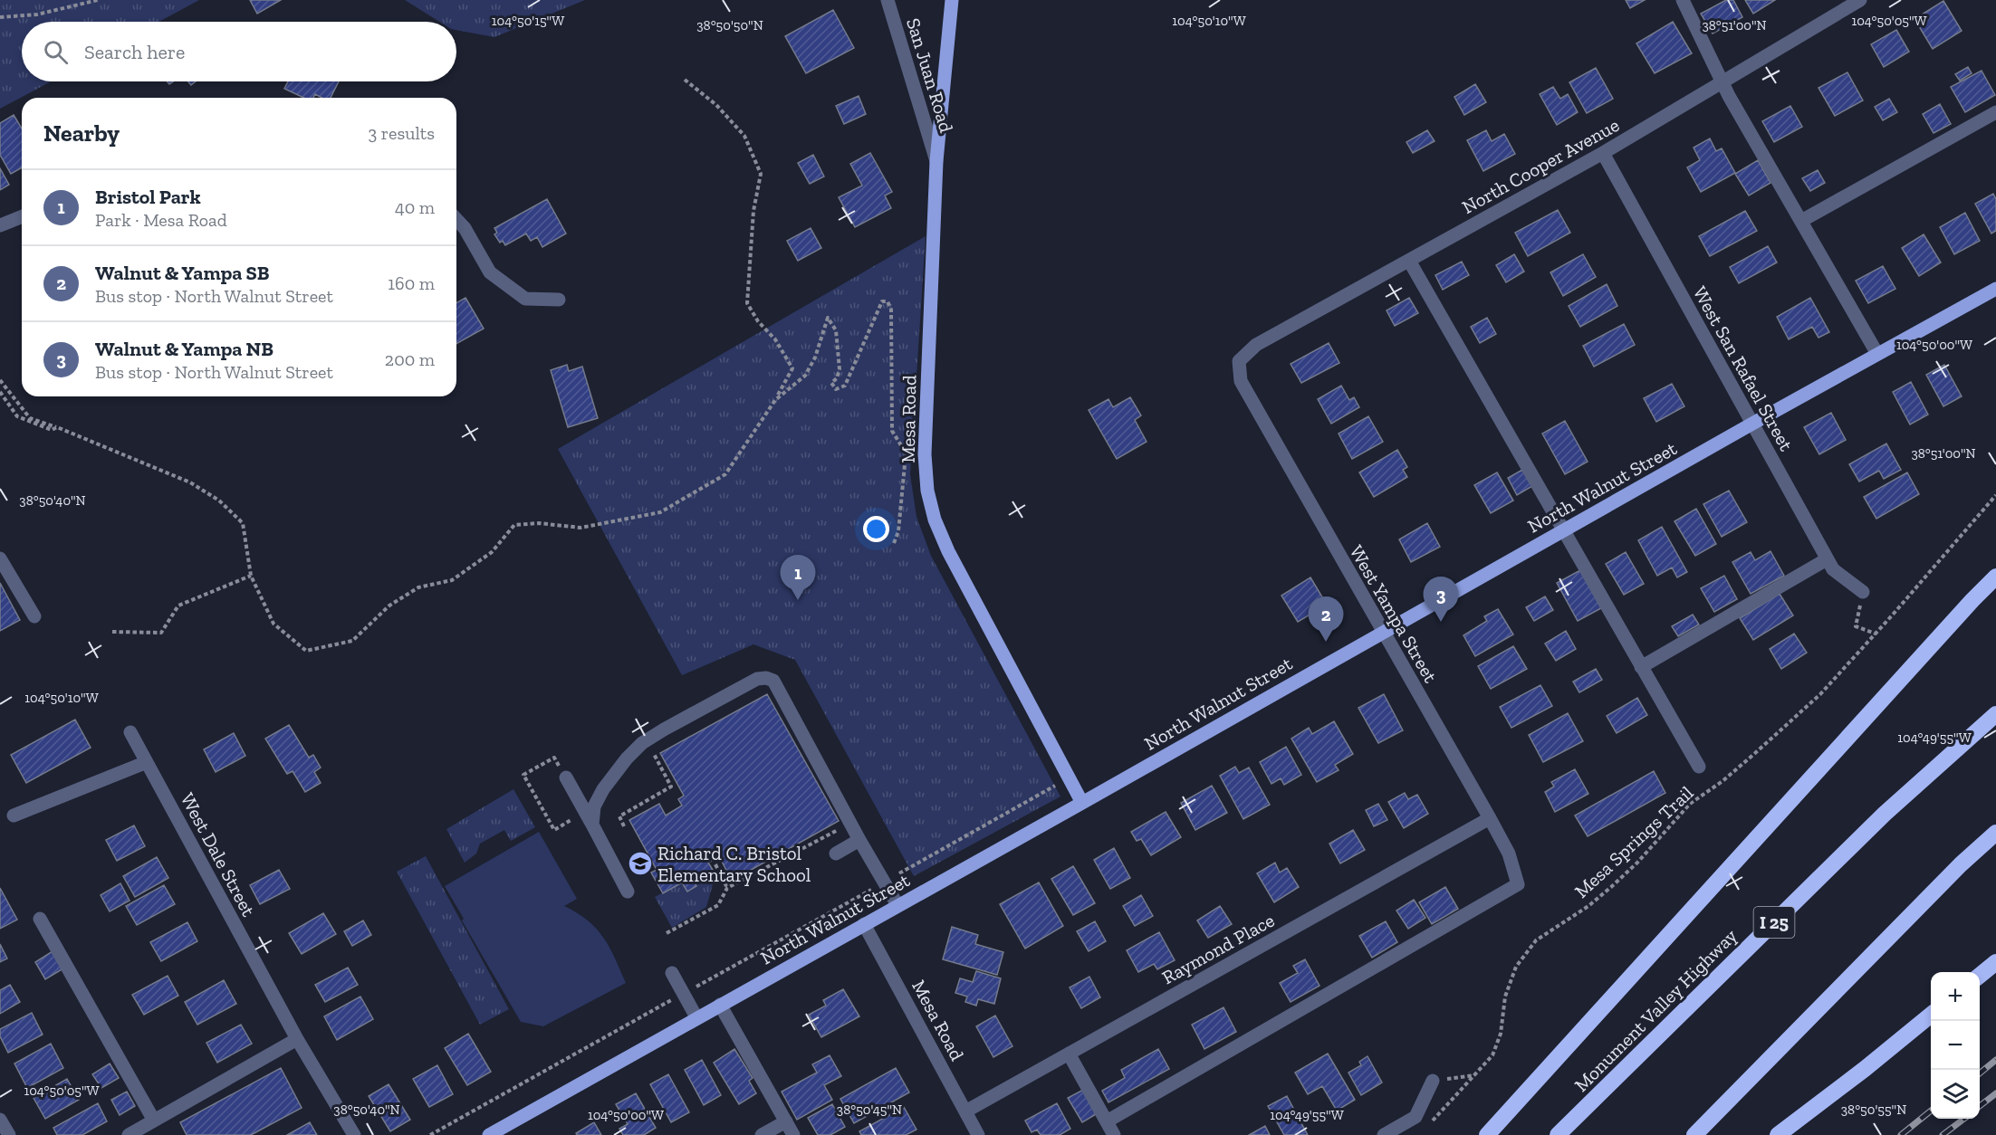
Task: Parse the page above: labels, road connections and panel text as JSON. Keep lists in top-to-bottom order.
{
  "streets": {
    "highway": ["I 25", "Monument Valley Highway"],
    "main road": ["Mesa Road", "North Walnut Street"],
    "street": [
      "San Juan Road",
      "North Cooper Avenue",
      "West San Rafael Street",
      "West Yampa Street",
      "West Dale Street",
      "Raymond Place"
    ],
    "path": ["Mesa Springs Trail"]
  },
  "crossings": [
    ["San Juan Road", "Mesa Road"],
    ["North Cooper Avenue", "West San Rafael Street"],
    ["North Cooper Avenue", "West Yampa Street"],
    ["West San Rafael Street", "North Walnut Street"],
    ["Mesa Road", "North Walnut Street"],
    ["Mesa Road", "Raymond Place"],
    ["North Walnut Street", "West Yampa Street"],
    ["West Yampa Street", "Raymond Place"]
  ],
  "places": {
    "school or university": ["Richard C. Bristol Elementary School"]
  },
  "page": {
    "search": "Search here",
    "heading": ["Nearby", "3 results"],
    "list": [
      {
        "mark": "1",
        "name": "Bristol Park",
        "note": "Park · Mesa Road",
        "value": "40 m"
      },
      {
        "mark": "2",
        "name": "Walnut & Yampa SB",
        "note": "Bus stop · North Walnut Street",
        "value": "160 m"
      },
      {
        "mark": "3",
        "name": "Walnut & Yampa NB",
        "note": "Bus stop · North Walnut Street",
        "value": "200 m"
      }
    ],
    "pins": ["1", "3", "2"],
    "map_buttons": ["+", "−"]
  },
  "coordinates": [
    "104°50'15\"W",
    "104°50'10\"W",
    "104°50'05\"W",
    "38°50'50\"N",
    "38°51'00\"N",
    "104°50'00\"W",
    "38°50'40\"N",
    "104°49'55\"W",
    "38°50'45\"N",
    "38°50'55\"N"
  ]
}
